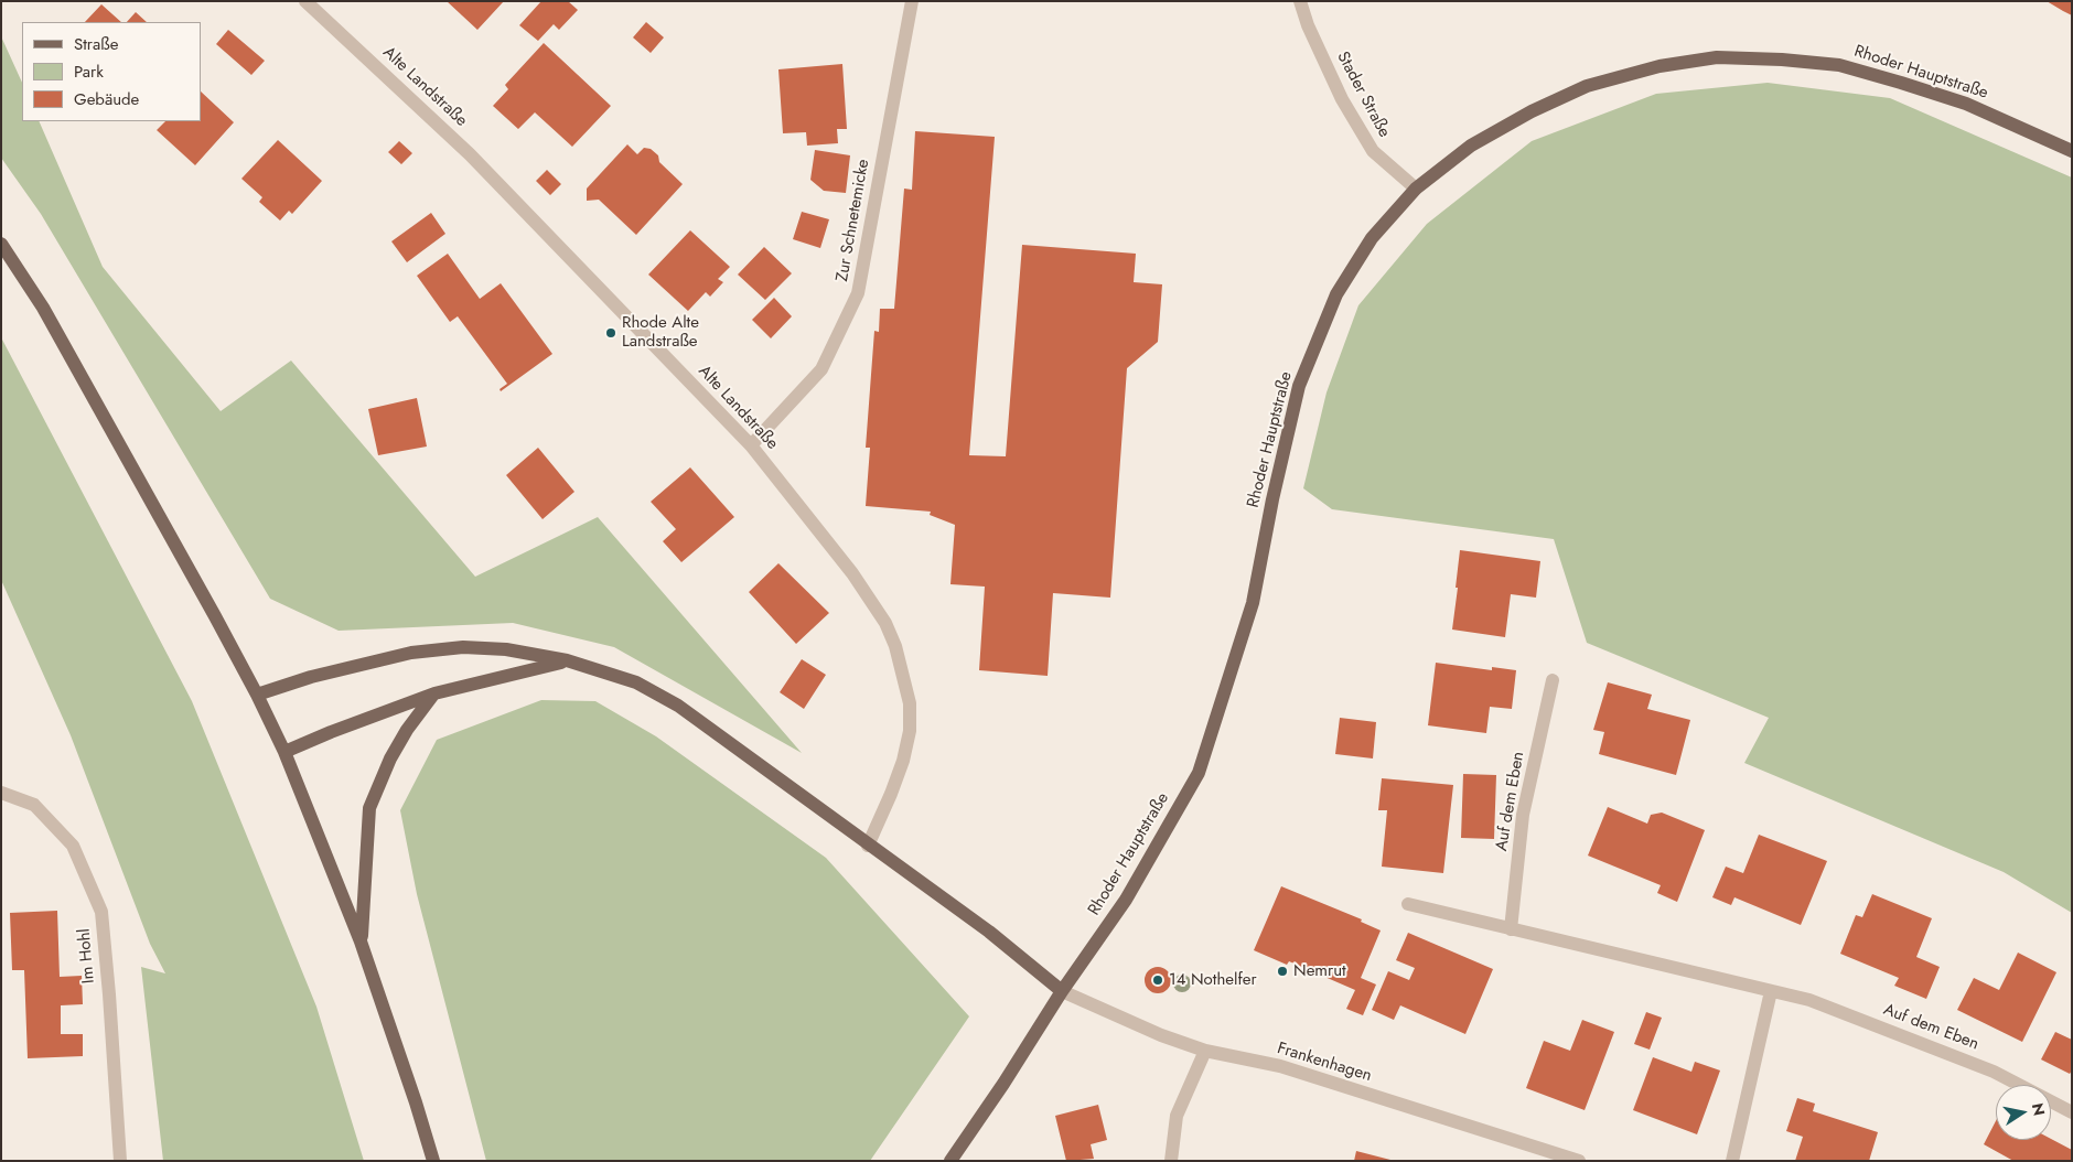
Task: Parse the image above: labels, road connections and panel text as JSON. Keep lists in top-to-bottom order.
{
  "streets": {
    "main road": ["Rhoder Hauptstraße"],
    "street": [
      "Alte Landstraße",
      "Stader Straße",
      "Zur Schnetemicke",
      "Auf dem Eben",
      "Im Hohl",
      "Frankenhagen"
    ]
  },
  "crossings": [
    ["Rhoder Hauptstraße", "Stader Straße"],
    ["Rhoder Hauptstraße", "Frankenhagen"],
    ["Alte Landstraße", "Zur Schnetemicke"]
  ],
  "places": ["Rhode Alte Landstraße", "Nemrut", "14 Nothelfer"],
  "legend": ["Straße", "Park", "Gebäude"],
  "north": "right"
}
